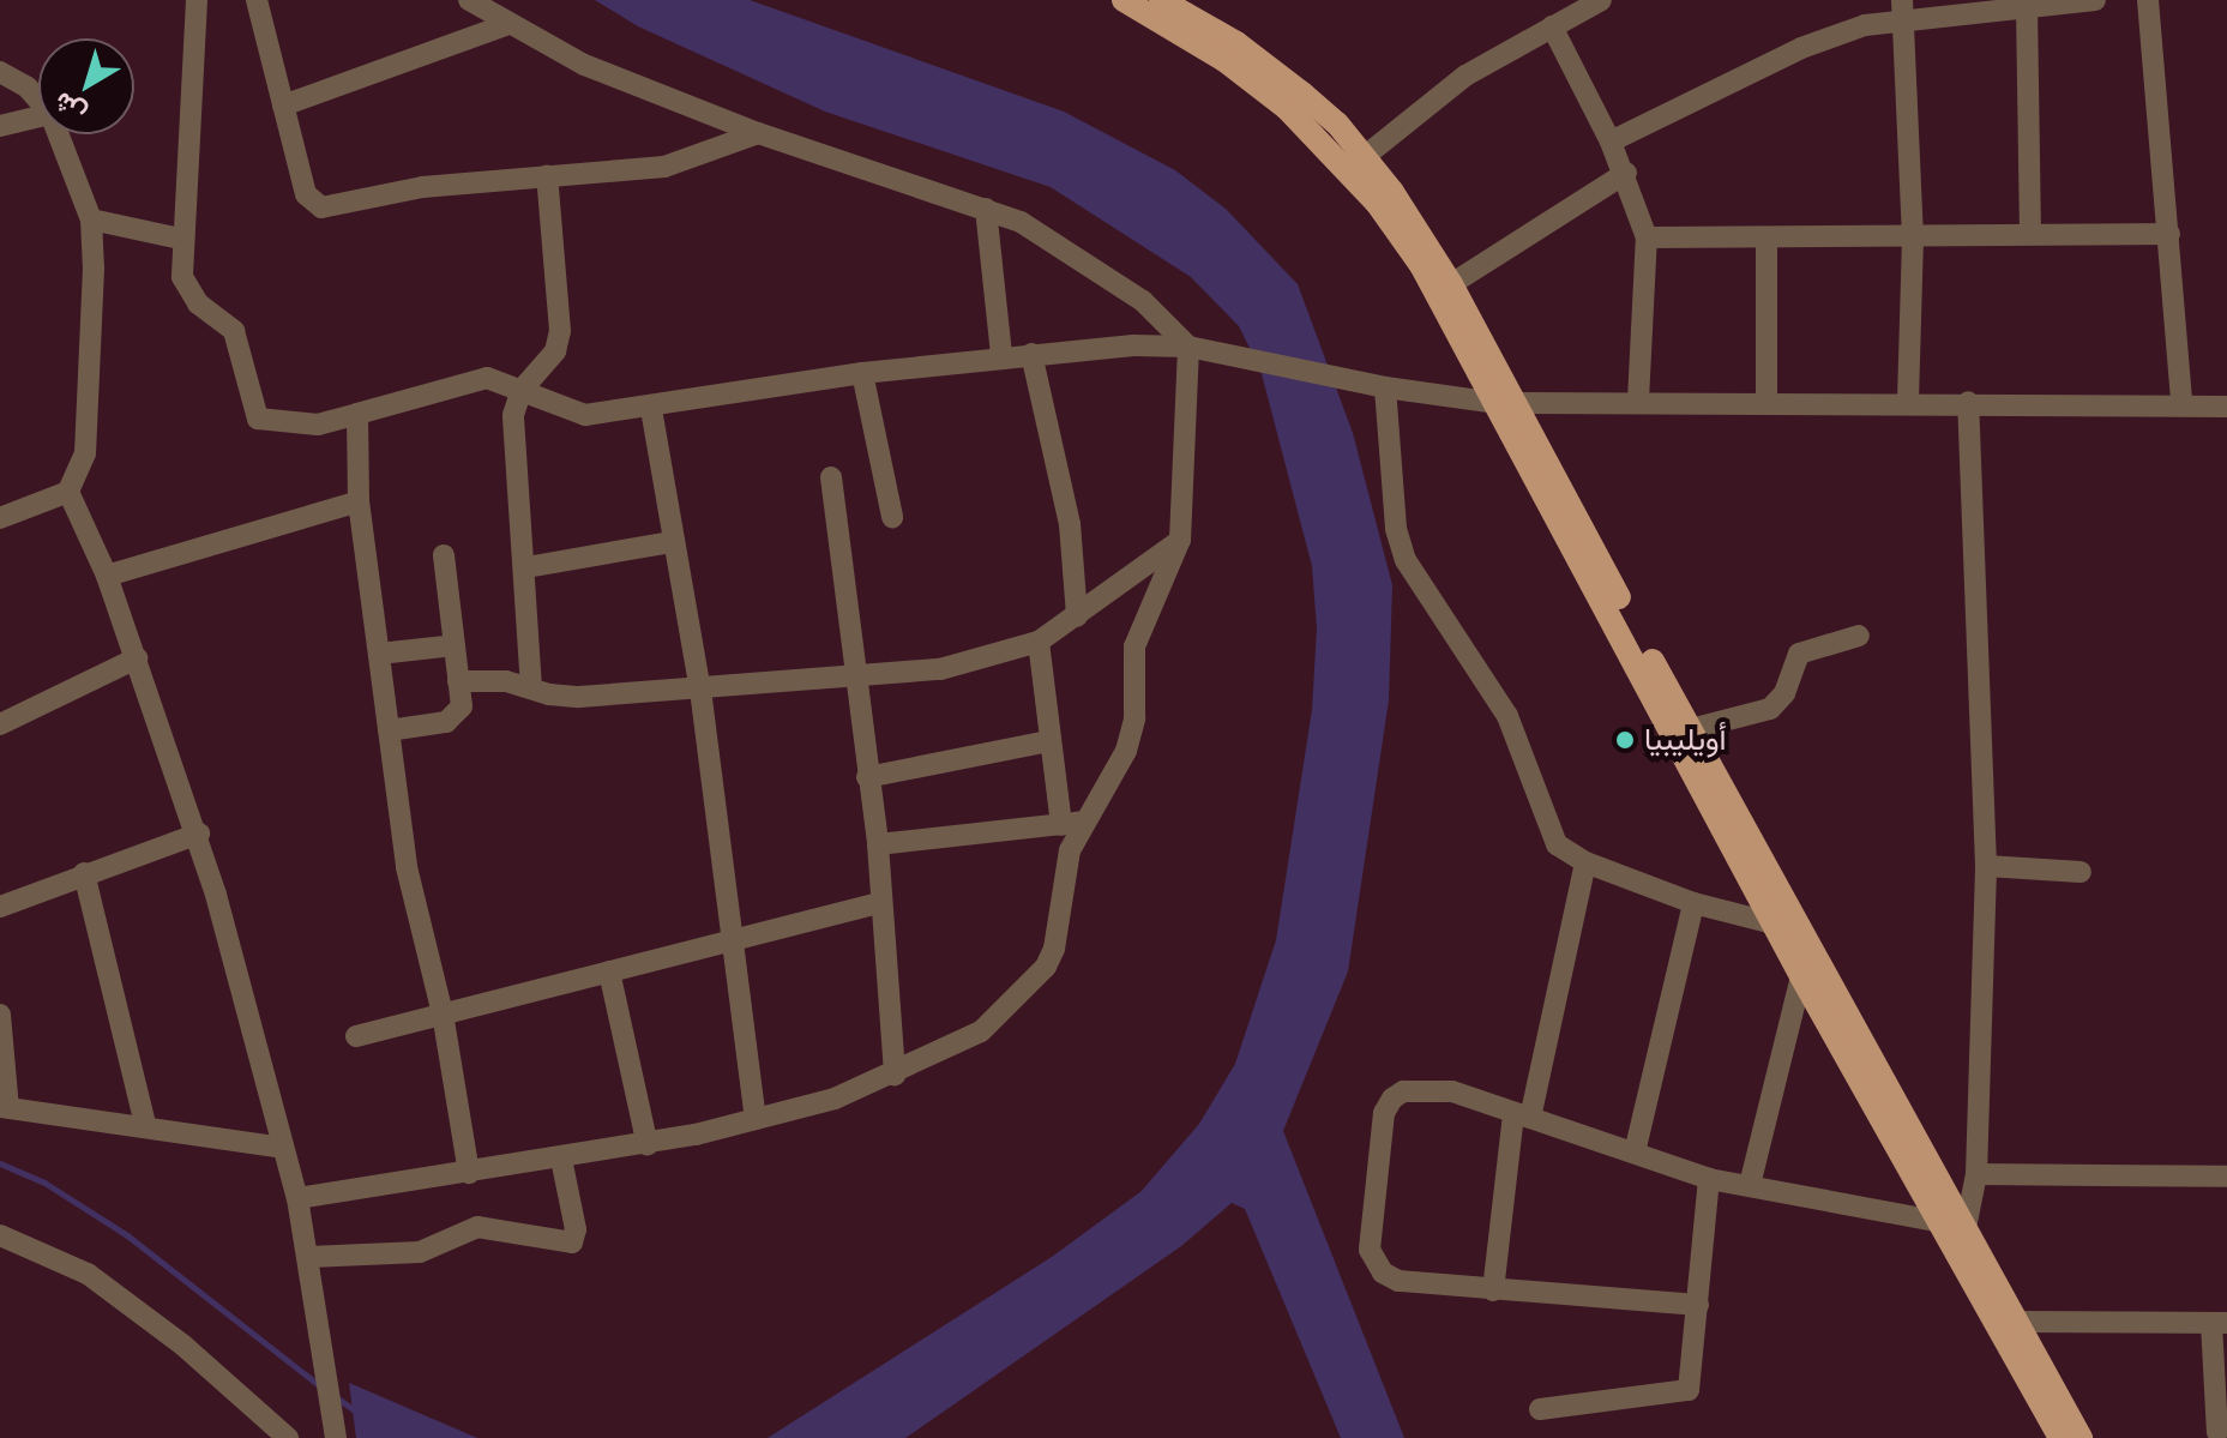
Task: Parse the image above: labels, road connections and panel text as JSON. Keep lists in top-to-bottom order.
{
  "places": ["أويليبيا"],
  "north": "bottom left"
}
